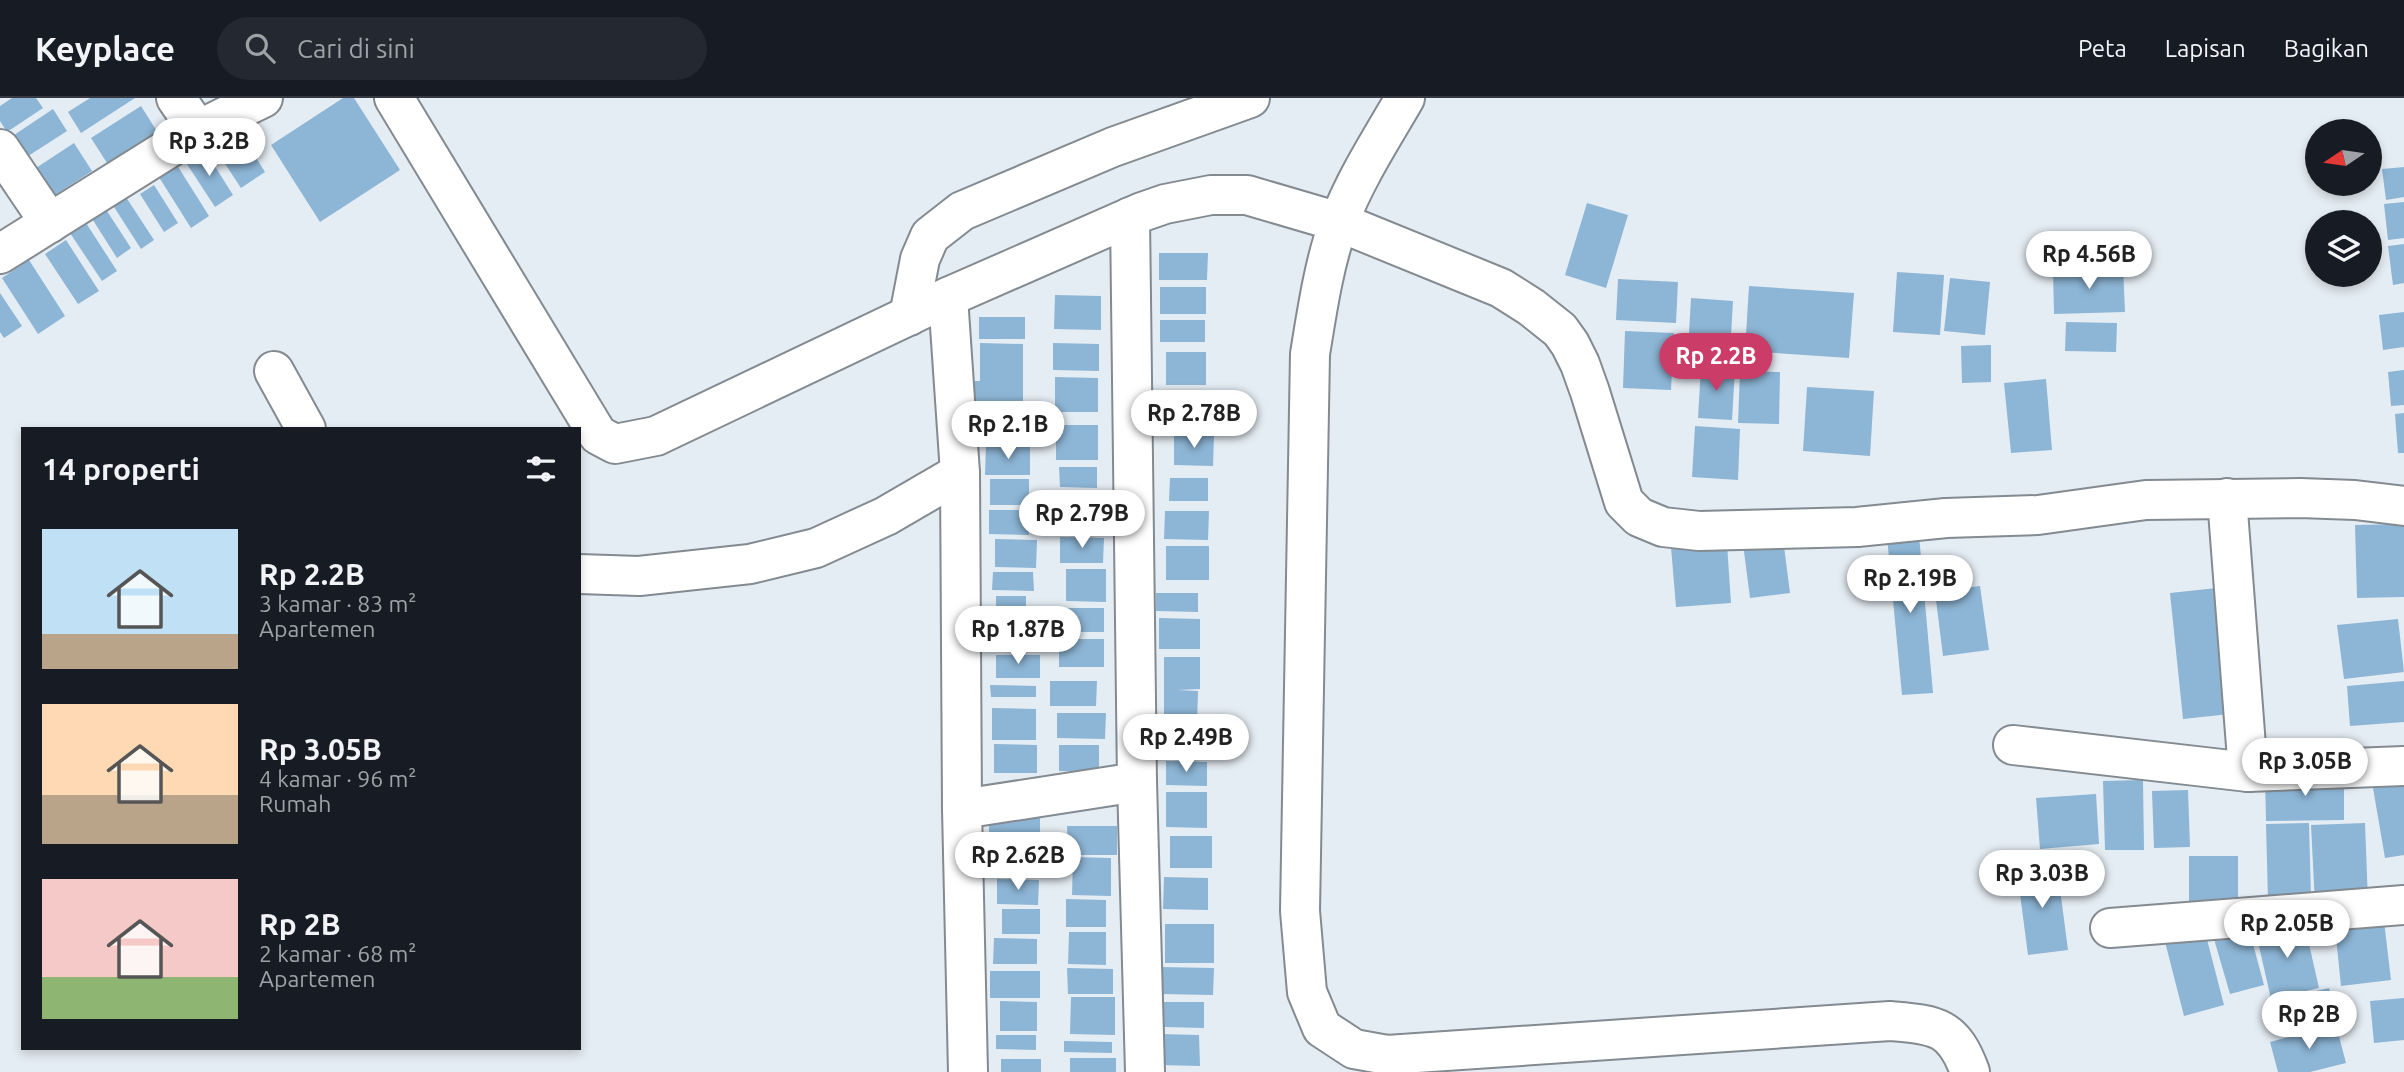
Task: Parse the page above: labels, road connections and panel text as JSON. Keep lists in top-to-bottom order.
{
  "north": "left",
  "page": {
    "header": "Keyplace",
    "search": "Cari di sini",
    "nav": ["Peta", "Lapisan", "Bagikan"],
    "price": [
      "Rp 3.2B",
      "Rp 4.56B",
      "Rp 2.2B",
      "Rp 2.78B",
      "Rp 2.1B",
      "Rp 2.79B",
      "Rp 2.19B",
      "Rp 1.87B",
      "Rp 2.49B",
      "Rp 3.05B",
      "Rp 2.62B",
      "Rp 3.03B",
      "Rp 2.05B",
      "Rp 2B"
    ],
    "heading": "14 properti",
    "list": [
      {
        "name": "Rp 2.2B",
        "note": "3 kamar · 83 m² · Apartemen"
      },
      {
        "name": "Rp 3.05B",
        "note": "4 kamar · 96 m² · Rumah"
      },
      {
        "name": "Rp 2B",
        "note": "2 kamar · 68 m² · Apartemen"
      }
    ]
  }
}
